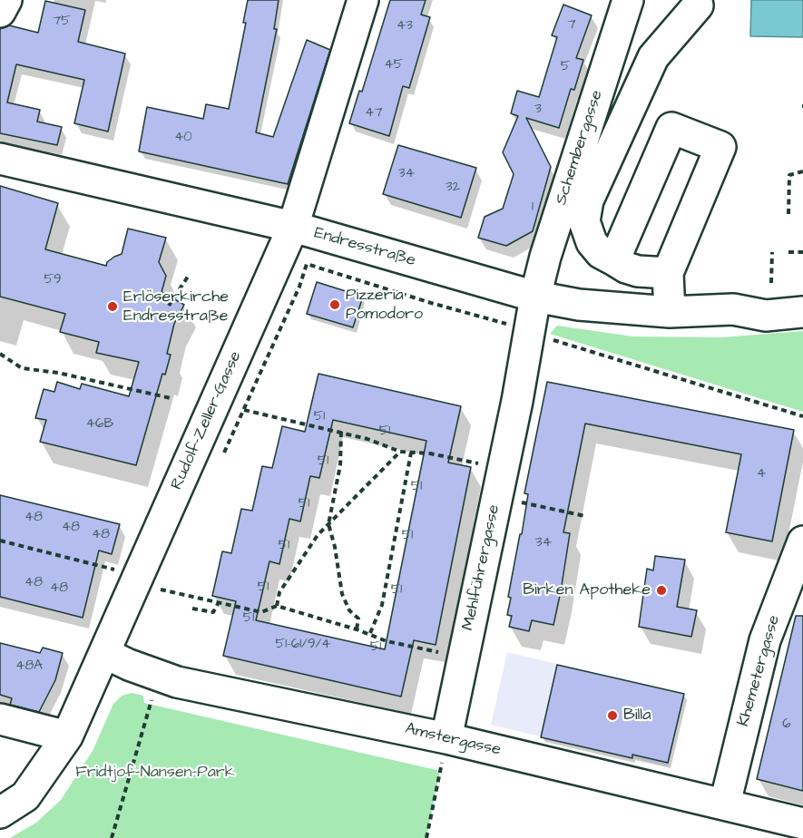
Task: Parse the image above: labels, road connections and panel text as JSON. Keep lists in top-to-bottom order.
{
  "streets": {
    "street": [
      "Schembergasse",
      "Endresstraße",
      "Rudolf-Zeller-Gasse",
      "Mehlführergasse",
      "Khemetergasse",
      "Amstergasse"
    ]
  },
  "crossings": [
    ["Schembergasse", "Endresstraße"],
    ["Schembergasse", "Mehlführergasse"],
    ["Endresstraße", "Rudolf-Zeller-Gasse"],
    ["Endresstraße", "Mehlführergasse"],
    ["Rudolf-Zeller-Gasse", "Amstergasse"],
    ["Mehlführergasse", "Amstergasse"],
    ["Khemetergasse", "Amstergasse"]
  ],
  "parks": ["Fridtjof-Nansen-Park"],
  "places": [
    "Pizzeria Pomodoro",
    "Erlöserkirche Endresstraße",
    "Birken Apotheke",
    "Billa"
  ],
  "house_numbers": [
    "75",
    "7",
    "43",
    "45",
    "5",
    "3",
    "47",
    "40",
    "34",
    "32",
    "1",
    "59",
    "51",
    "46B",
    "51",
    "51",
    "4",
    "51",
    "51",
    "48",
    "48",
    "48",
    "51",
    "34",
    "51",
    "48",
    "51",
    "48",
    "51",
    "51",
    "51-61/9/4",
    "51",
    "48A",
    "6"
  ]
}
